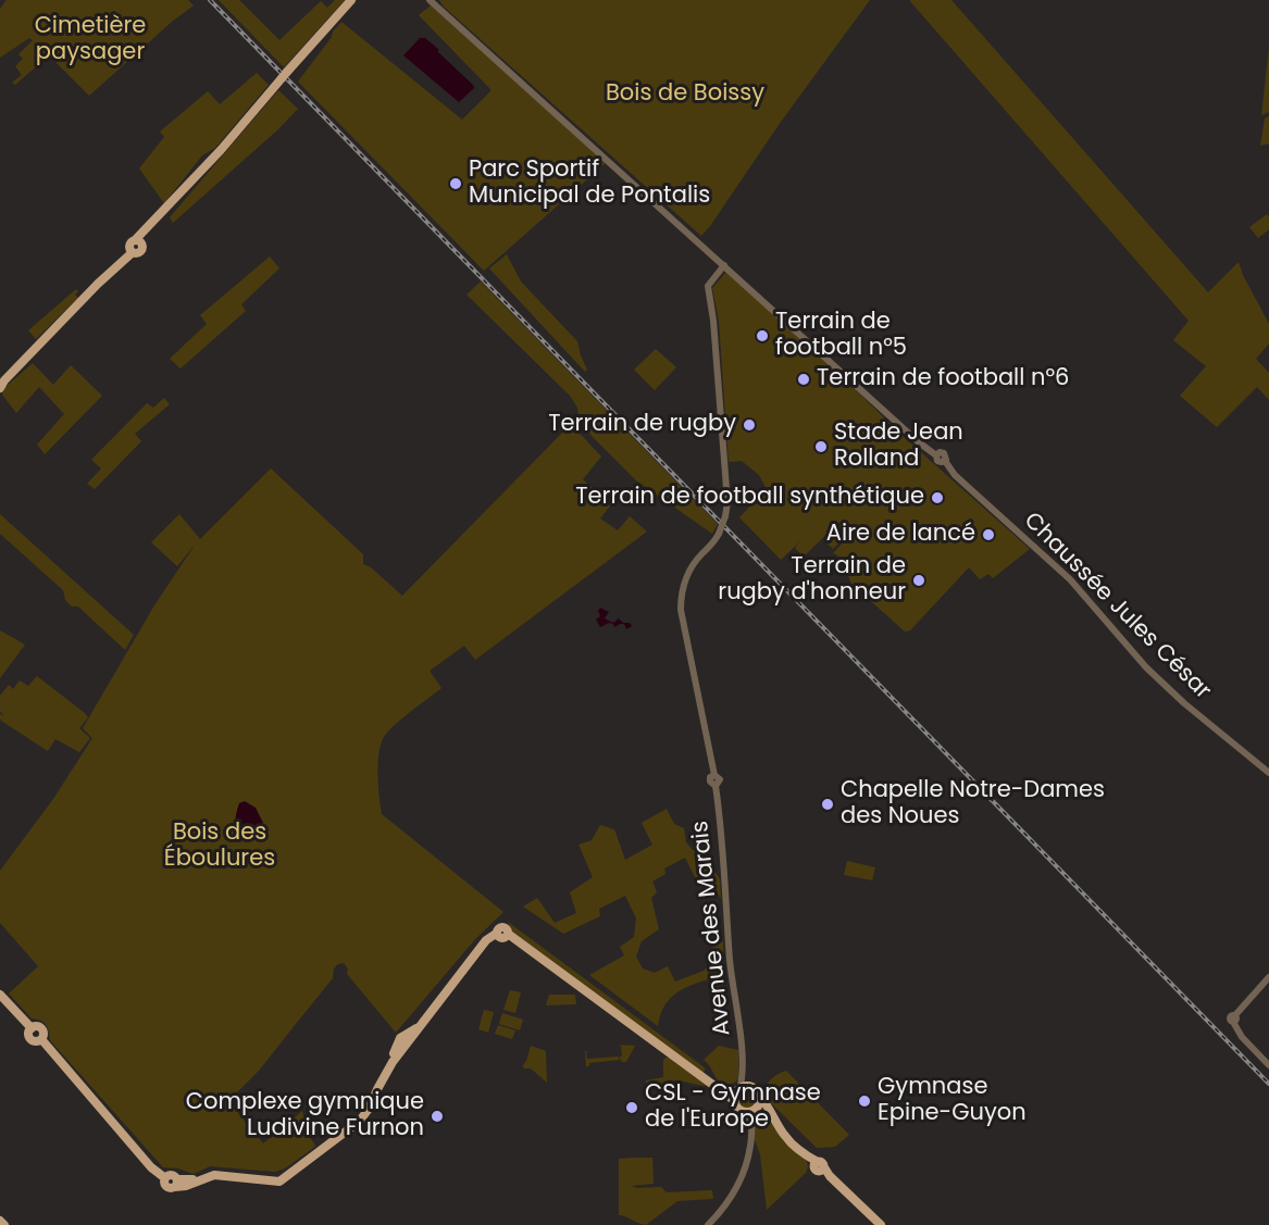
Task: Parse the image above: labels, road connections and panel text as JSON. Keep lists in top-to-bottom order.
{
  "streets": {
    "street": ["Chaussée Jules César", "Avenue des Marais"]
  },
  "crossings": [
    ["Chaussée Jules César", "Avenue des Marais"]
  ],
  "parks": ["Cimetière paysager", "Bois de Boissy", "Bois des Éboulures"],
  "places": [
    "Parc Sportif Municipal de Pontalis",
    "Terrain de football n°5",
    "Terrain de football n°6",
    "Terrain de rugby",
    "Stade Jean Rolland",
    "Terrain de football synthétique",
    "Aire de lancé",
    "Terrain de rugby d'honneur",
    "Chapelle Notre-Dames des Noues",
    "Gymnase Epine-Guyon",
    "CSL - Gymnase de l'Europe",
    "Complexe gymnique Ludivine Furnon"
  ]
}
